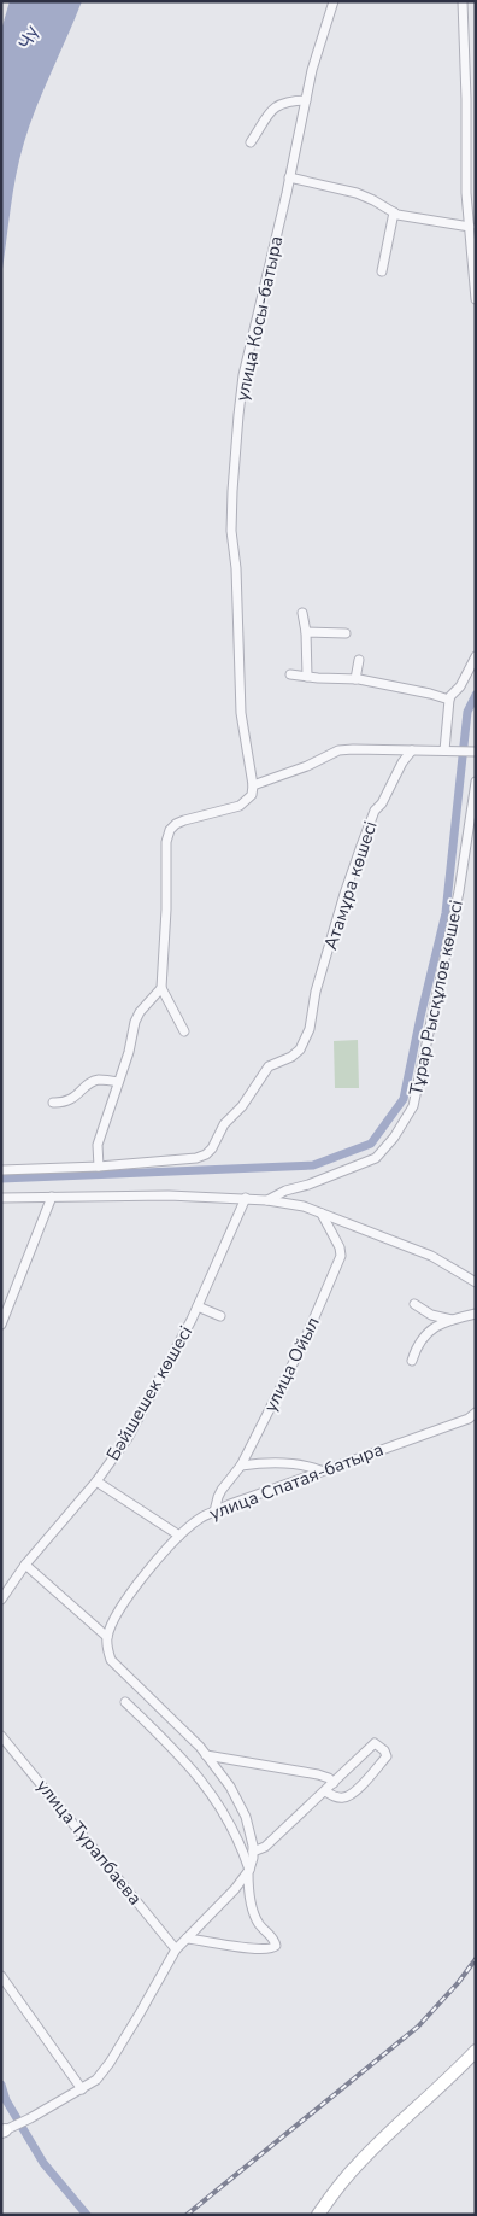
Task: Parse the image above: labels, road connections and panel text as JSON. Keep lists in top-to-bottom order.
{
  "streets": {
    "street": [
      "улица Косы-батыра",
      "Атамұра көшесі",
      "Тұрар Рысқұлов көшесі",
      "улица Ойыл",
      "Бәйшешек көшесі",
      "улица Спатая-батыра",
      "улица Турапбаева"
    ]
  },
  "crossings": [
    ["улица Ойыл", "улица Спатая-батыра"]
  ],
  "water": ["Чу"]
}
